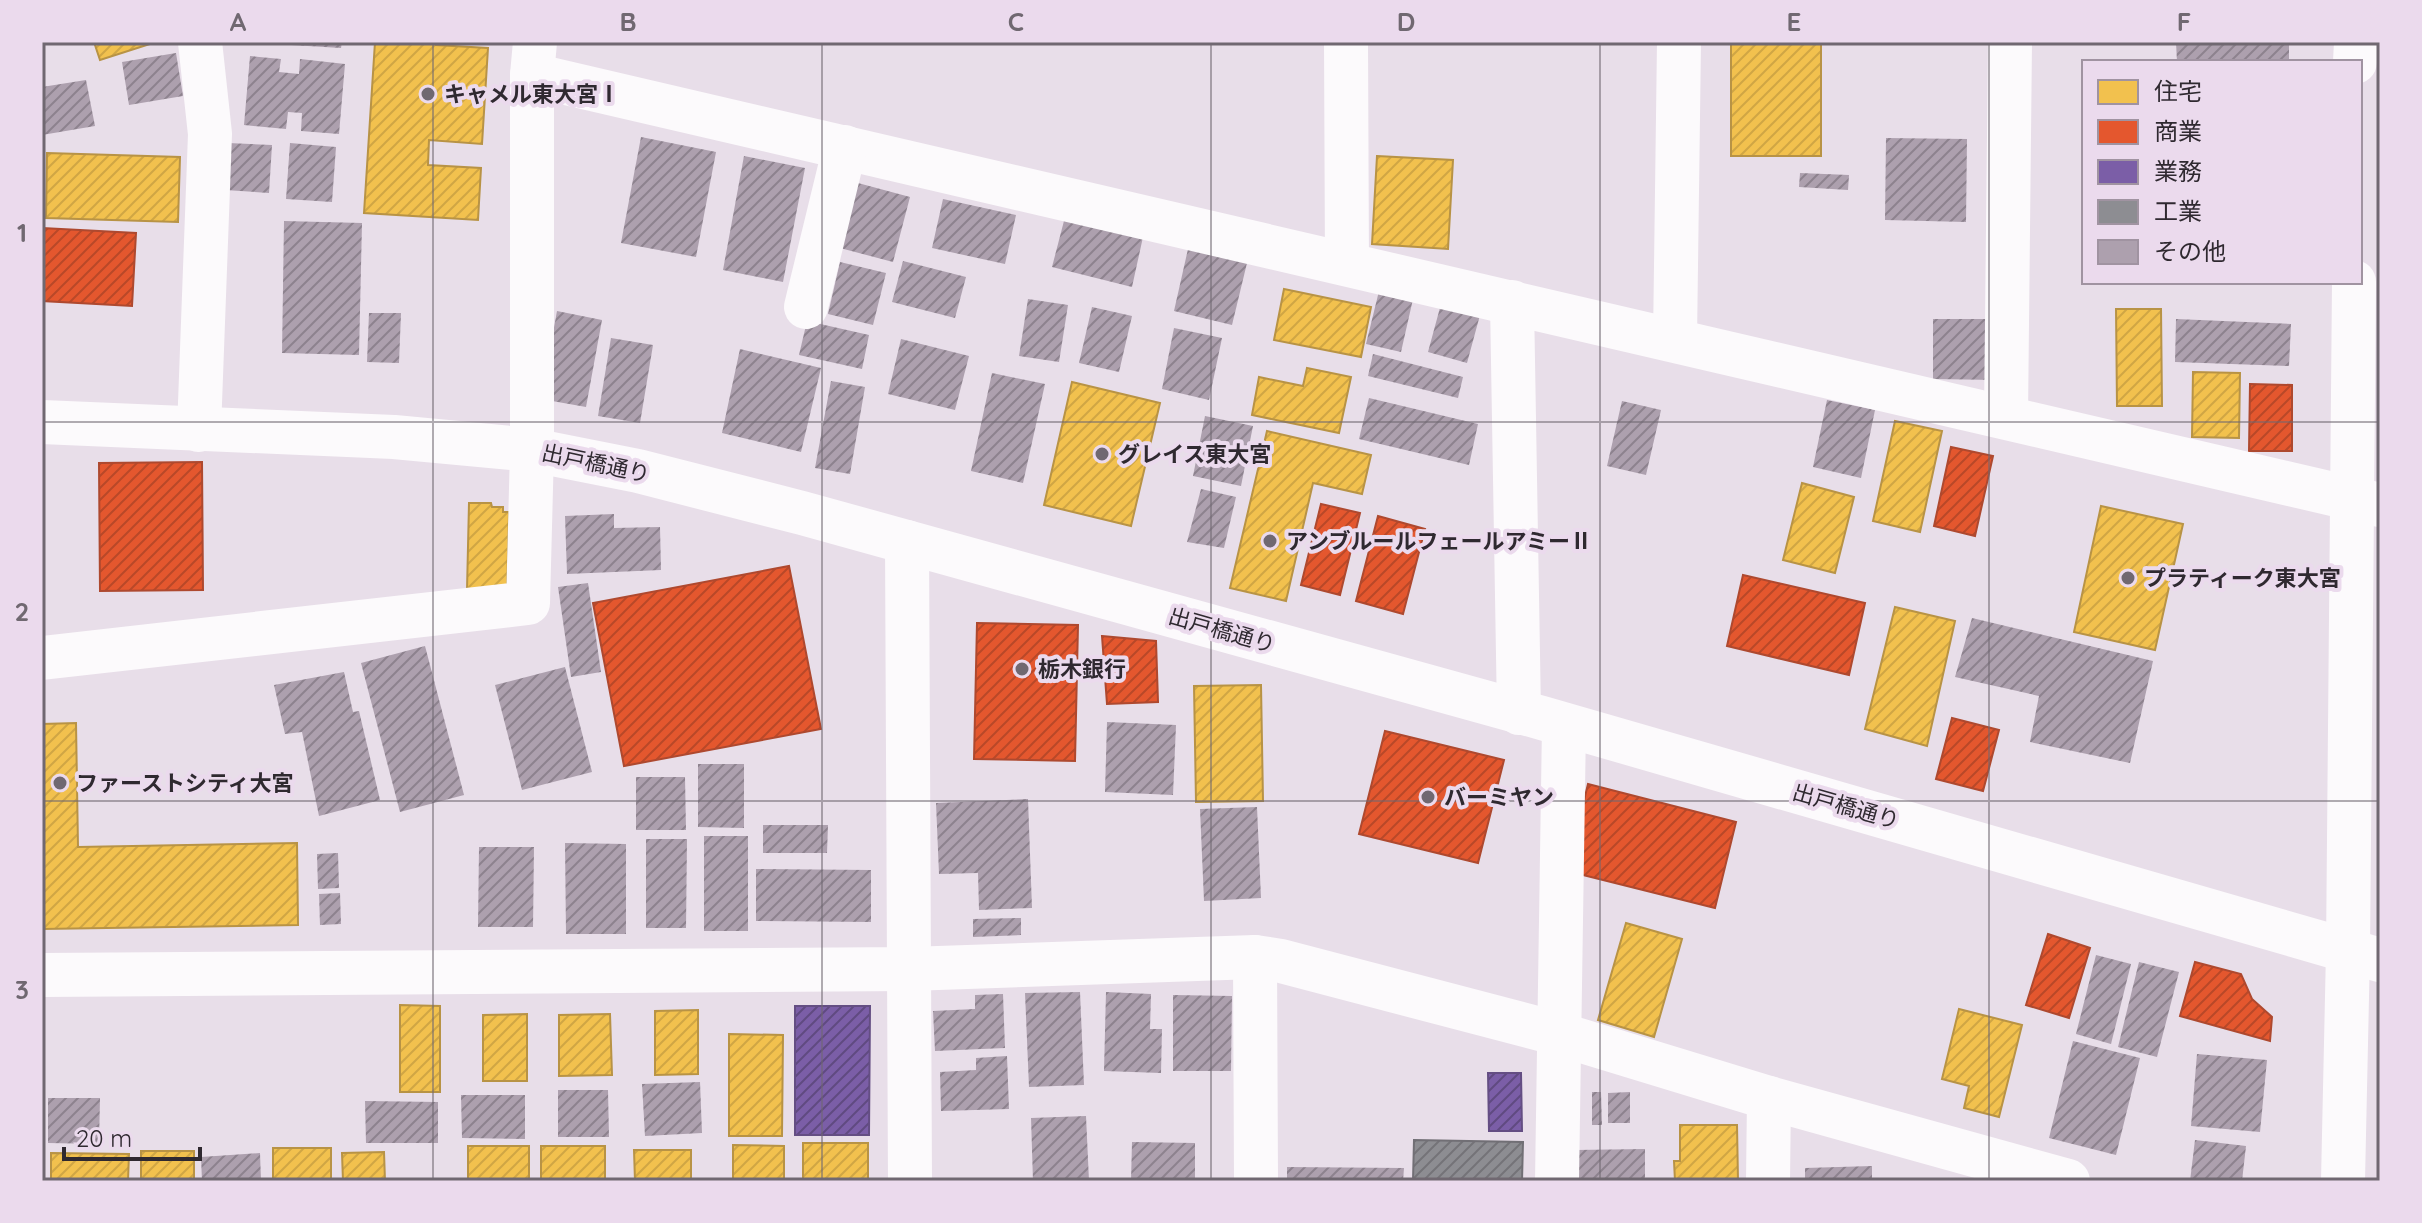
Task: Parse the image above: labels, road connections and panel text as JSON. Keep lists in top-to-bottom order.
{
  "streets": {
    "street": ["出戸橋通り"]
  },
  "places": [
    "キャメル東大宮Ⅰ",
    "グレイス東大宮",
    "アンブルールフェールアミーⅡ",
    "プラティーク東大宮",
    "栃木銀行",
    "ファーストシティ大宮",
    "バーミヤン"
  ],
  "legend": [
    "住宅",
    "商業",
    "業務",
    "工業",
    "その他"
  ],
  "scale_bar": "20 m",
  "grid": {
    "columns": [
      "A",
      "B",
      "C",
      "D",
      "E",
      "F"
    ],
    "rows": ["1", "2", "3"]
  }
}
